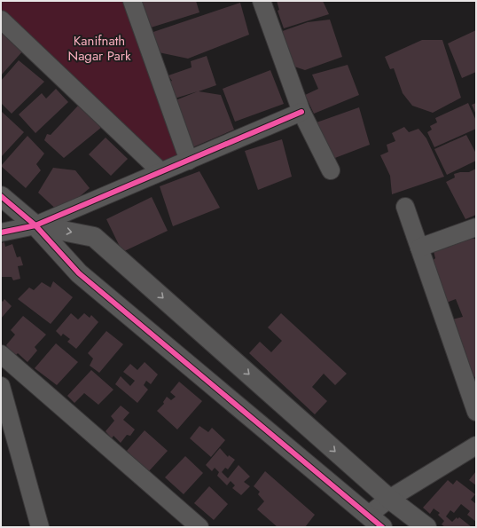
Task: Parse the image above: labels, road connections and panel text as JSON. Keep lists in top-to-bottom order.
{
  "parks": ["Kanifnath Nagar Park"]
}
